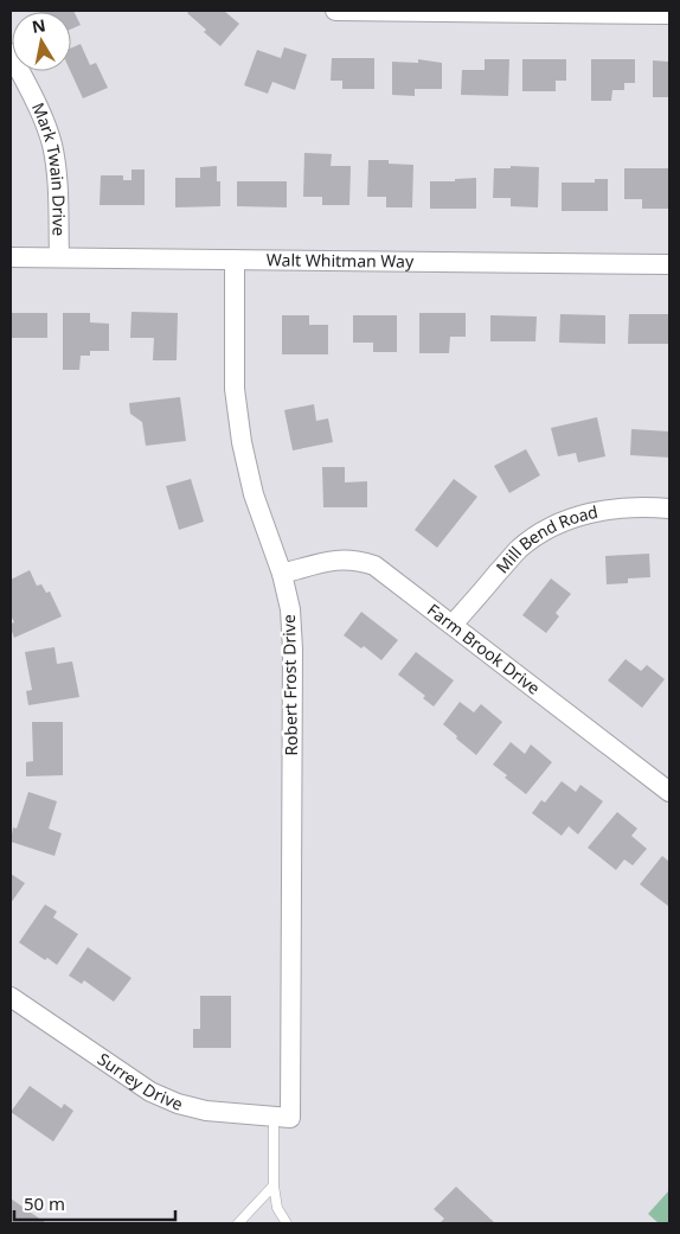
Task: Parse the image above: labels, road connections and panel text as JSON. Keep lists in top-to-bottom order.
{
  "streets": {
    "street": [
      "Mark Twain Drive",
      "Walt Whitman Way",
      "Mill Bend Road",
      "Farm Brook Drive",
      "Robert Frost Drive",
      "Surrey Drive"
    ]
  },
  "crossings": [
    ["Mark Twain Drive", "Walt Whitman Way"],
    ["Walt Whitman Way", "Robert Frost Drive"],
    ["Mill Bend Road", "Farm Brook Drive"],
    ["Farm Brook Drive", "Robert Frost Drive"],
    ["Robert Frost Drive", "Surrey Drive"]
  ],
  "scale_bar": "50 m",
  "north": "top"
}
